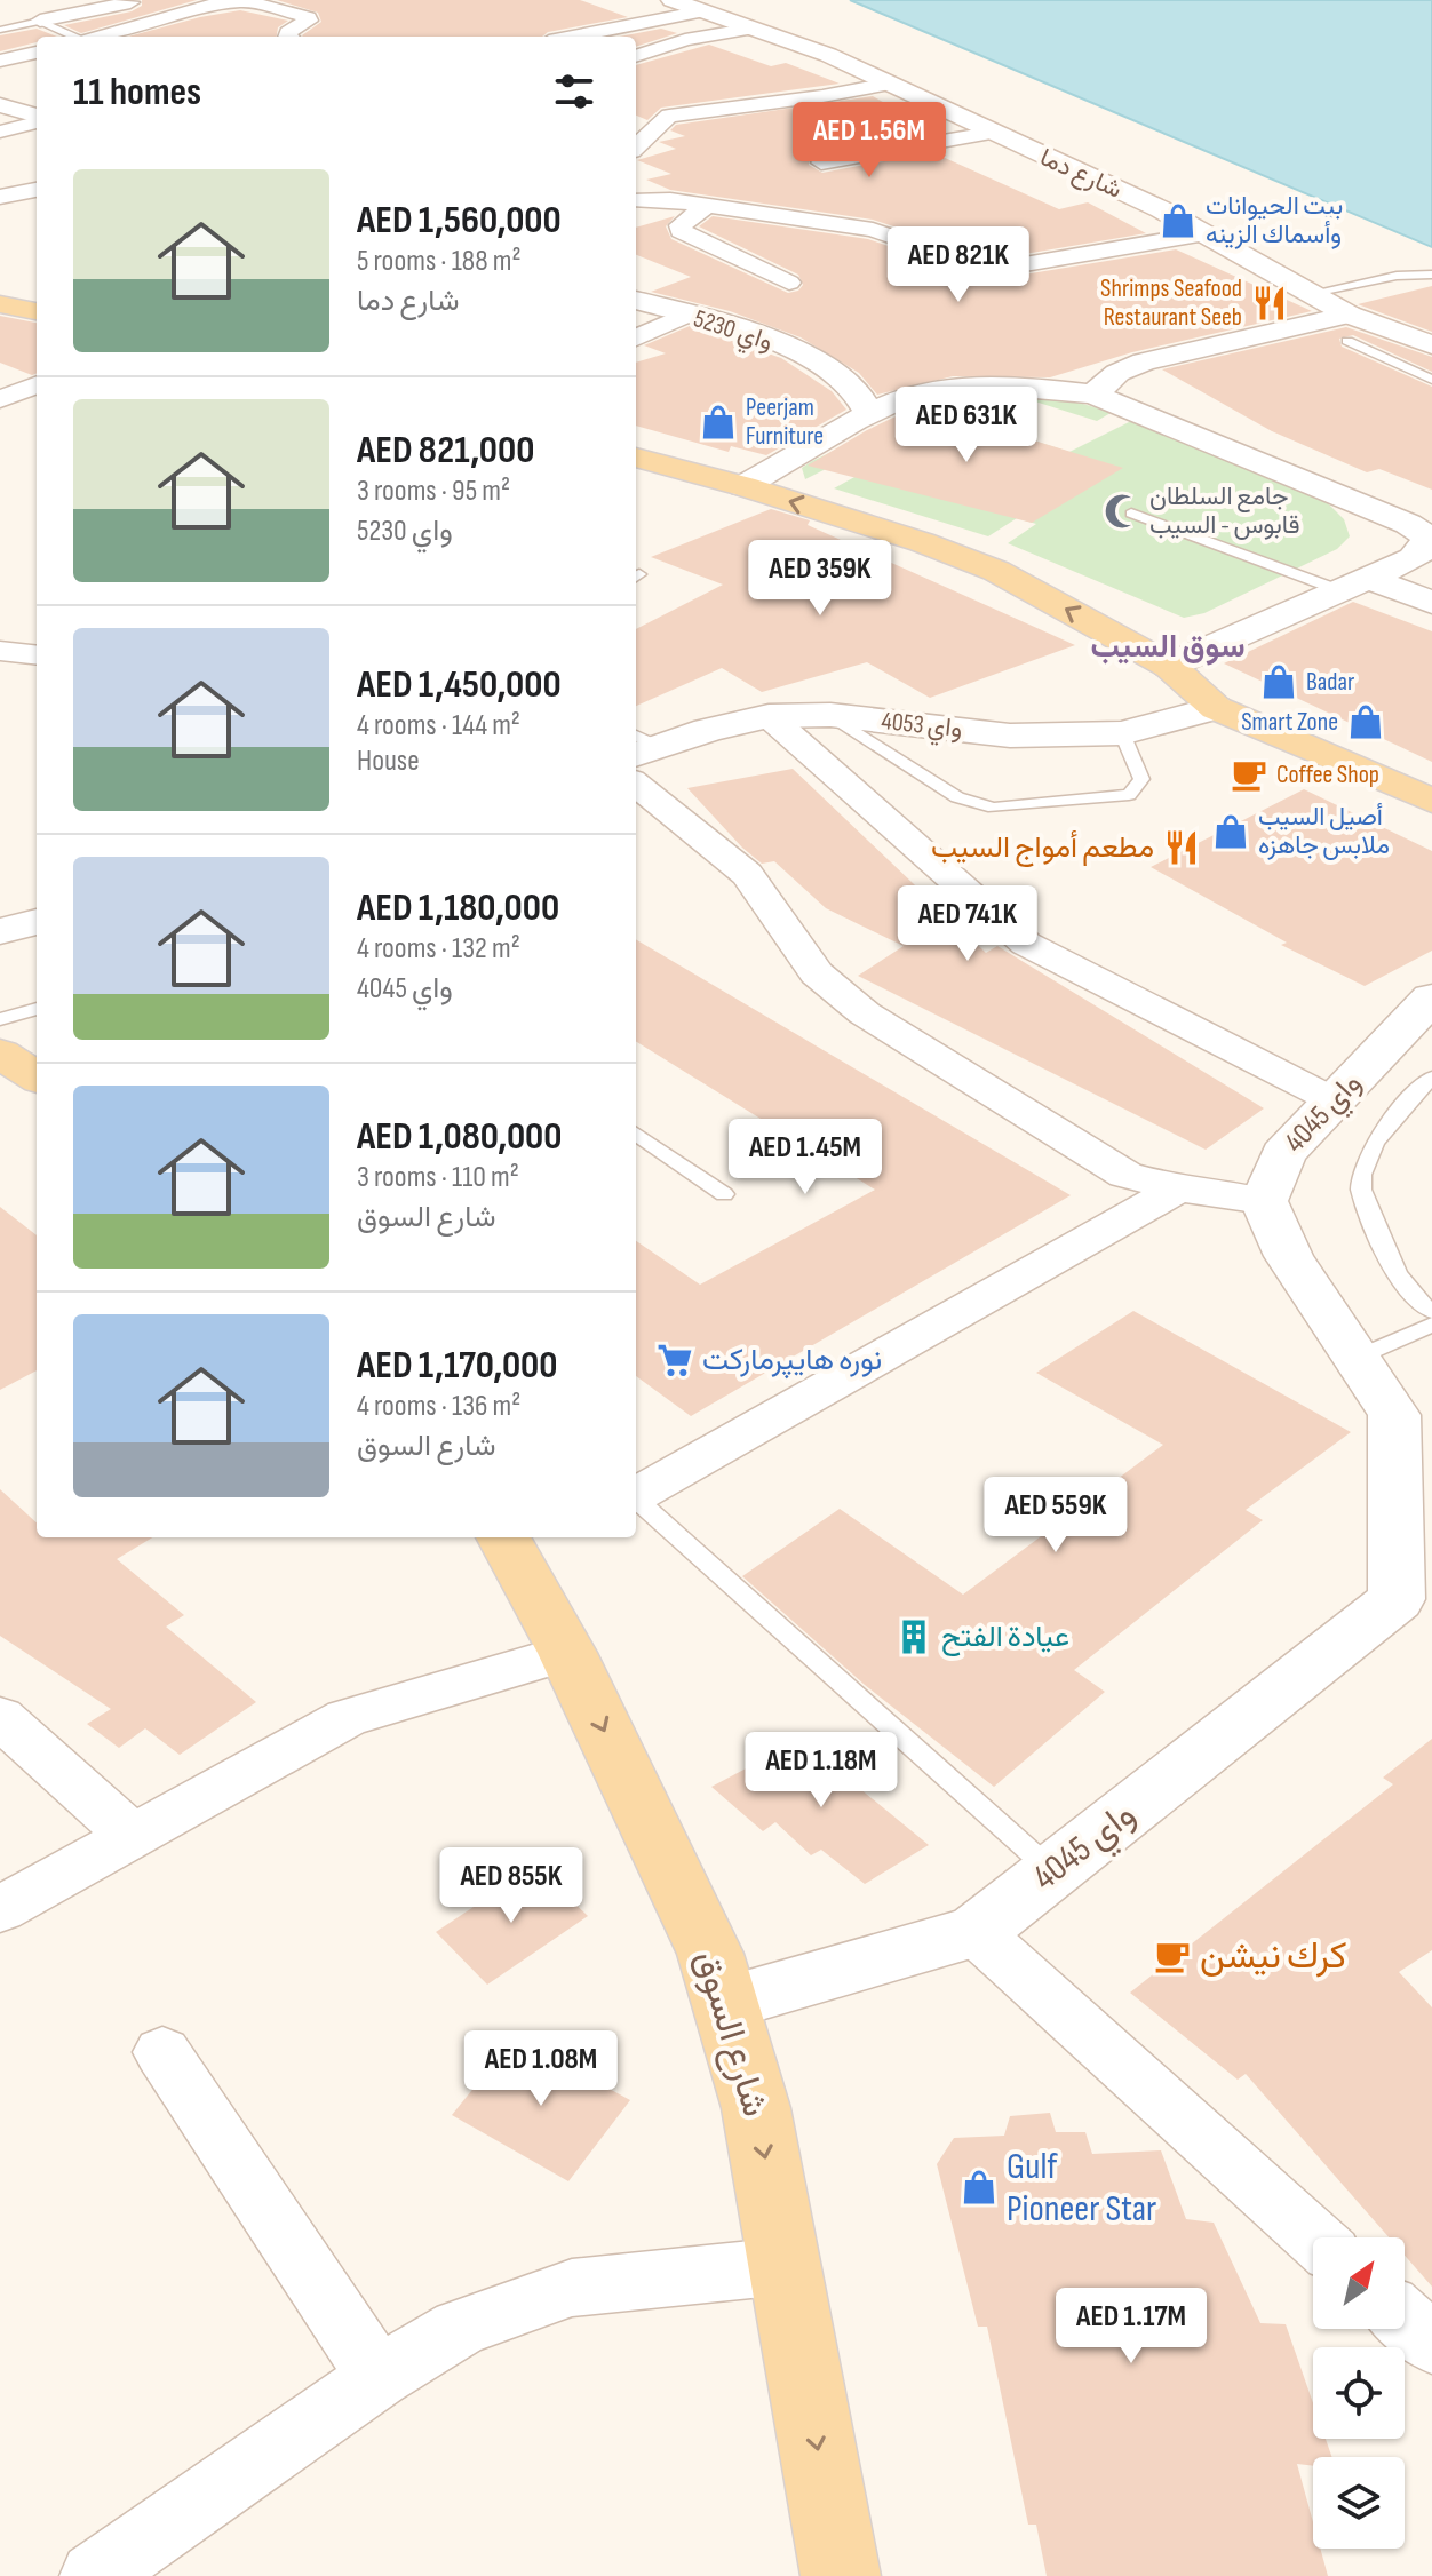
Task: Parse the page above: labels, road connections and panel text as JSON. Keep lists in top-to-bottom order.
{
  "streets": {
    "main road": ["شارع السوق"],
    "street": [
      "شارع دما",
      "واي 5230",
      "واي 4053",
      "واي 4045"
    ]
  },
  "crossings": [
    ["واي 4045", "شارع السوق"]
  ],
  "one_way": ["شارع السوق"],
  "districts": ["سوق السيب"],
  "places": {
    "shop": [
      "بيت الحيوانات وأسماك الزينه",
      "Peerjam Furniture",
      "Badar",
      "Smart Zone",
      "أصيل السيب ملابس جاهزه",
      "Gulf Pioneer Star"
    ],
    "restaurant": ["Shrimps Seafood Restaurant Seeb", "مطعم أمواج السيب"],
    "mosque": ["جامع السلطان قابوس - السيب"],
    "cafe": ["Coffee Shop", "كرك نيشن"],
    "supermarket": ["نوره هايپرماركت"],
    "building": ["عيادة الفتح"]
  },
  "north": "top right",
  "page": {
    "heading": "11 homes",
    "price": [
      "AED 1.56M",
      "AED 821K",
      "AED 631K",
      "AED 359K",
      "AED 741K",
      "AED 1.45M",
      "AED 559K",
      "AED 1.18M",
      "AED 855K",
      "AED 1.08M",
      "AED 1.17M"
    ],
    "list": [
      {
        "name": "AED 1,560,000",
        "note": "5 rooms · 188 m² · شارع دما"
      },
      {
        "name": "AED 821,000",
        "note": "3 rooms · 95 m² · واي 5230"
      },
      {
        "name": "AED 1,450,000",
        "note": "4 rooms · 144 m² · House"
      },
      {
        "name": "AED 1,180,000",
        "note": "4 rooms · 132 m² · واي 4045"
      },
      {
        "name": "AED 1,080,000",
        "note": "3 rooms · 110 m² · شارع السوق"
      },
      {
        "name": "AED 1,170,000",
        "note": "4 rooms · 136 m² · شارع السوق"
      }
    ]
  }
}
